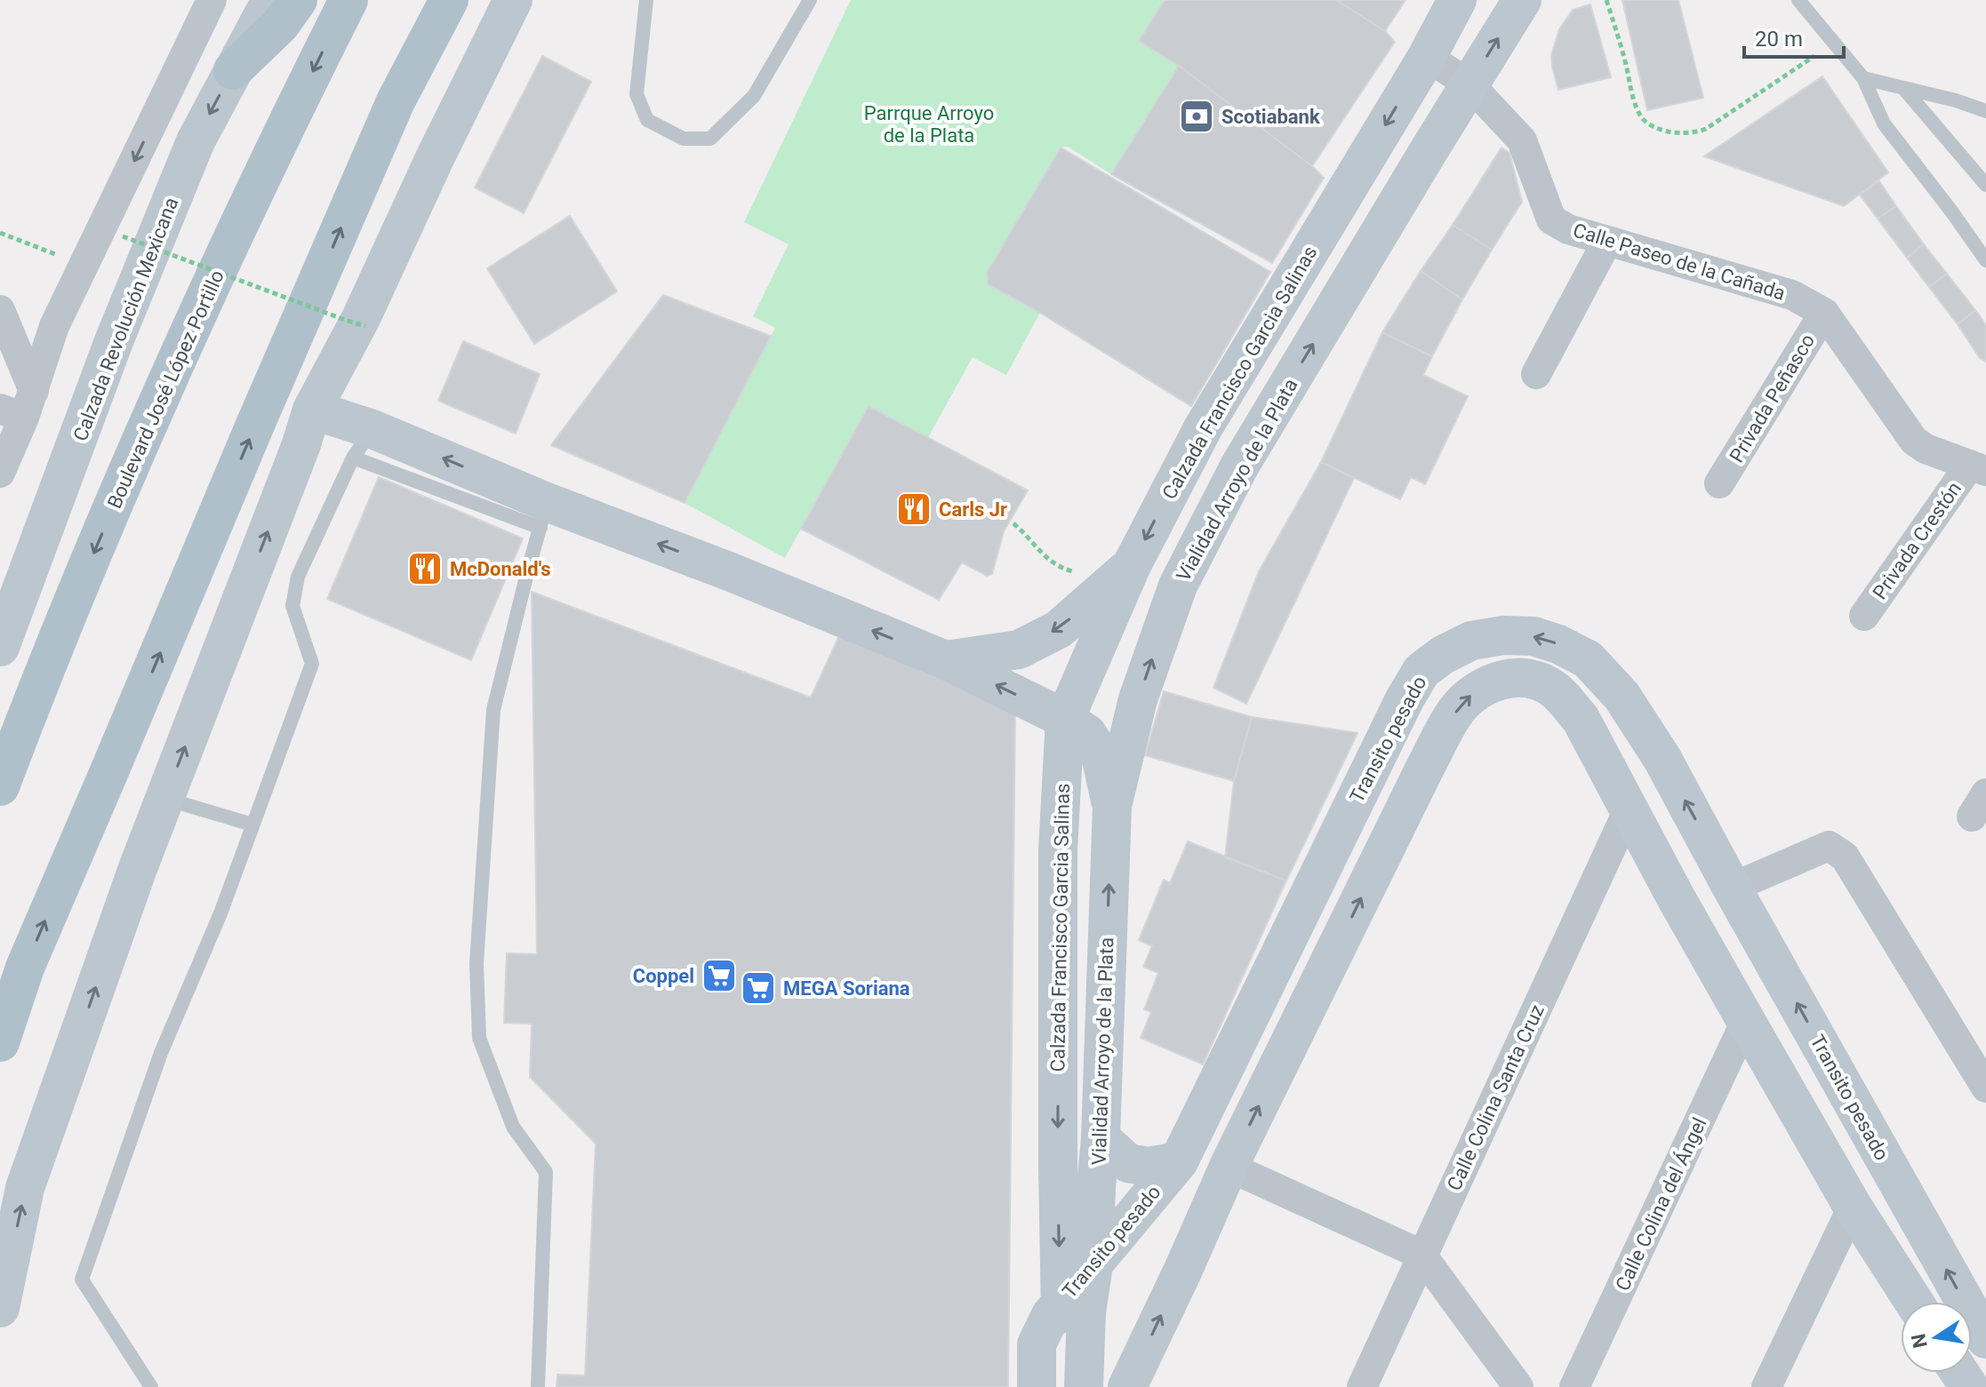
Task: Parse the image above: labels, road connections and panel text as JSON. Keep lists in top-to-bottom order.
{
  "streets": {
    "main road": [
      "Calzada Revolución Mexicana",
      "Calzada Francisco Garcia Salinas",
      "Boulevard José López Portillo",
      "Vialidad Arroyo de la Plata",
      "Transito pesado"
    ],
    "street": [
      "Calle Paseo de la Cañada",
      "Privada Peñasco",
      "Privada Crestón",
      "Calle Colina Santa Cruz",
      "Calle Colina del Ángel"
    ]
  },
  "crossings": [
    ["Calle Paseo de la Cañada", "Calzada Francisco Garcia Salinas"],
    ["Calle Paseo de la Cañada", "Privada Peñasco"],
    ["Calle Paseo de la Cañada", "Vialidad Arroyo de la Plata"],
    ["Calle Paseo de la Cañada", "Privada Crestón"],
    ["Calzada Francisco Garcia Salinas", "Vialidad Arroyo de la Plata"],
    ["Vialidad Arroyo de la Plata", "Transito pesado"]
  ],
  "one_way": ["Calzada Francisco Garcia Salinas"],
  "parks": ["Parrque Arroyo de la Plata"],
  "places": {
    "bank": ["Scotiabank"],
    "restaurant": ["Carls Jr", "McDonald's"],
    "supermarket": ["Coppel", "MEGA Soriana"]
  },
  "scale_bar": "20 m",
  "north": "left"
}
